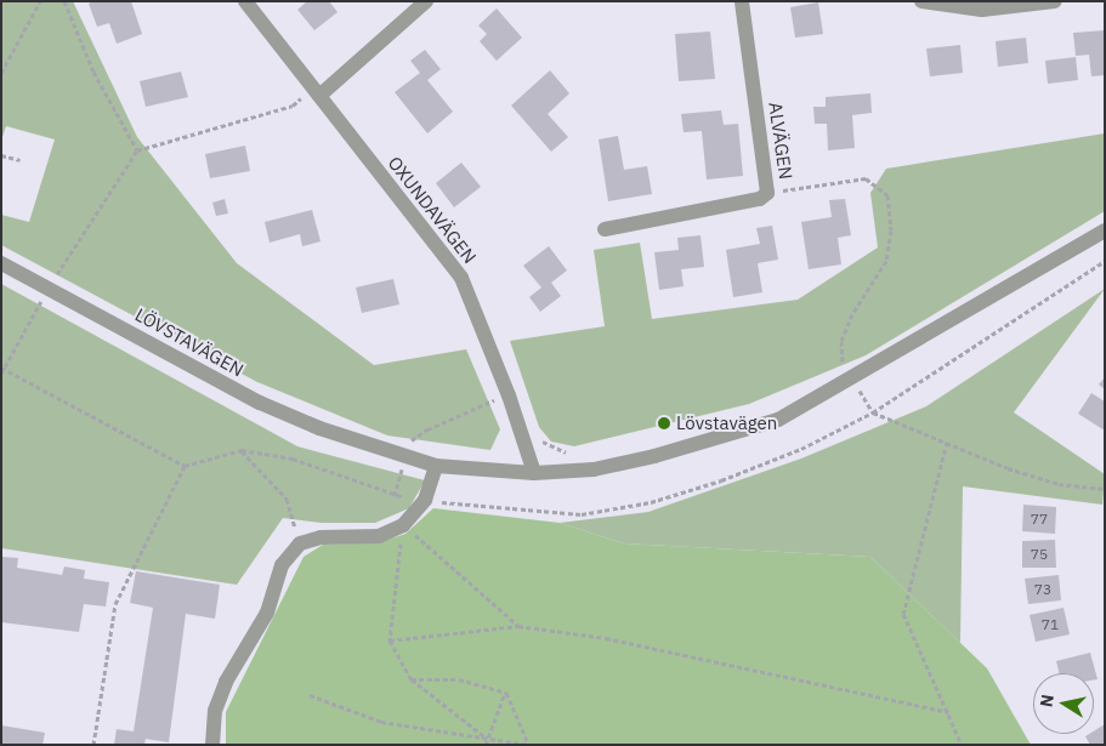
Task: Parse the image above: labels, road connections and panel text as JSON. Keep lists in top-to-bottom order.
{
  "streets": {
    "street": ["ALVÄGEN", "OXUNDAVÄGEN", "LÖVSTAVÄGEN"]
  },
  "crossings": [
    ["OXUNDAVÄGEN", "LÖVSTAVÄGEN"]
  ],
  "places": ["Lövstavägen"],
  "house_numbers": [
    "77",
    "75",
    "73",
    "71"
  ],
  "north": "left"
}
